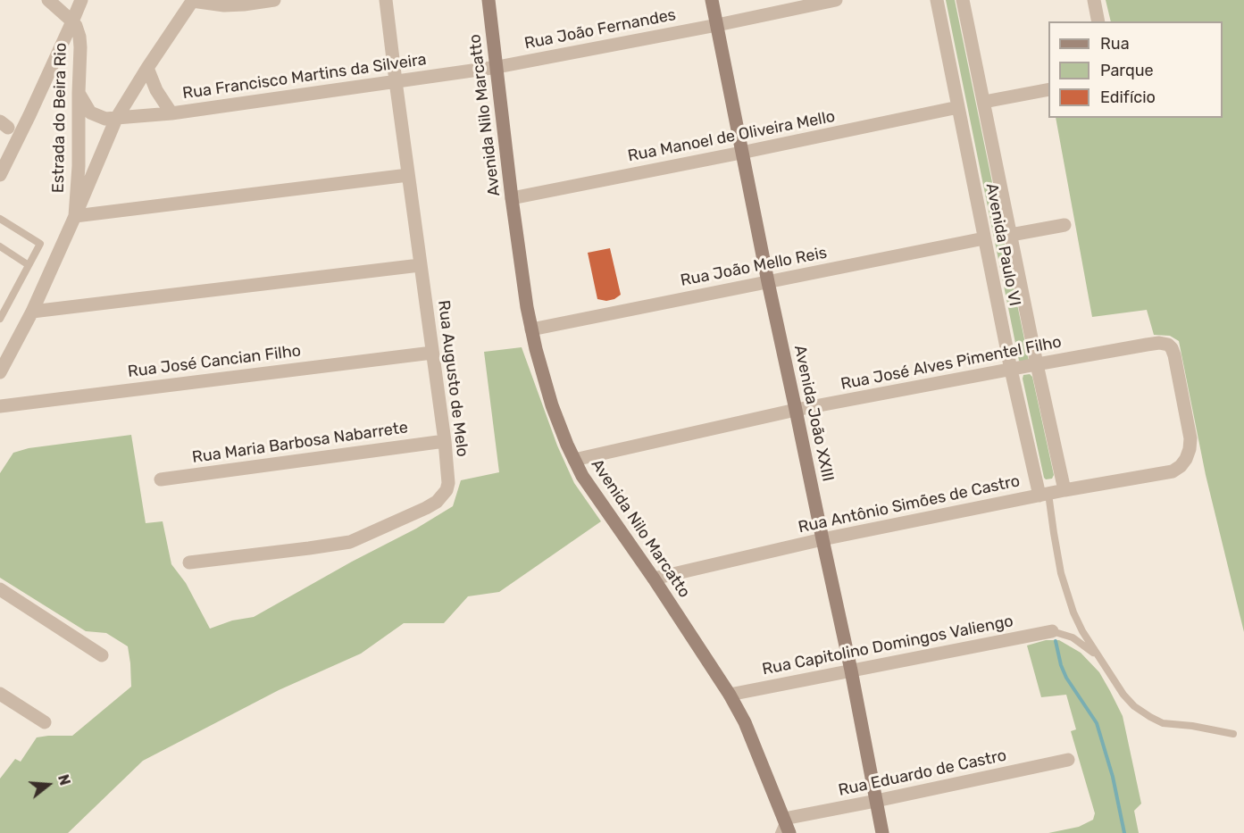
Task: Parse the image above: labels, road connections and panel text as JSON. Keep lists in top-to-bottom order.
{
  "streets": {
    "street": [
      "Rua João Fernandes",
      "Rua Francisco Martins da Silveira",
      "Avenida Nilo Marcatto",
      "Estrada do Beira Rio",
      "Rua Manoel de Oliveira Mello",
      "Avenida Paulo VI",
      "Rua João Mello Reis",
      "Rua José Cancian Filho",
      "Rua José Alves Pimentel Filho",
      "Rua Augusto de Melo",
      "Avenida João XXIII",
      "Rua Maria Barbosa Nabarrete",
      "Rua Antônio Simões de Castro",
      "Rua Capitolino Domingos Valiengo",
      "Rua Eduardo de Castro"
    ]
  },
  "crossings": [
    ["Rua João Fernandes", "Rua Francisco Martins da Silveira"],
    ["Rua João Fernandes", "Avenida Nilo Marcatto"],
    ["Rua João Fernandes", "Avenida João XXIII"],
    ["Rua Francisco Martins da Silveira", "Avenida Nilo Marcatto"],
    ["Rua Francisco Martins da Silveira", "Rua Augusto de Melo"],
    ["Avenida Nilo Marcatto", "Rua Manoel de Oliveira Mello"],
    ["Avenida Nilo Marcatto", "Rua João Mello Reis"],
    ["Avenida Nilo Marcatto", "Rua José Alves Pimentel Filho"],
    ["Avenida Nilo Marcatto", "Rua Antônio Simões de Castro"],
    ["Avenida Nilo Marcatto", "Rua Capitolino Domingos Valiengo"],
    ["Avenida Nilo Marcatto", "Rua Eduardo de Castro"],
    ["Rua Manoel de Oliveira Mello", "Avenida Paulo VI"],
    ["Rua Manoel de Oliveira Mello", "Avenida João XXIII"],
    ["Avenida Paulo VI", "Rua João Mello Reis"],
    ["Avenida Paulo VI", "Rua José Alves Pimentel Filho"],
    ["Avenida Paulo VI", "Rua Antônio Simões de Castro"],
    ["Rua João Mello Reis", "Avenida João XXIII"],
    ["Rua José Cancian Filho", "Rua Augusto de Melo"],
    ["Rua José Alves Pimentel Filho", "Avenida João XXIII"],
    ["Rua José Alves Pimentel Filho", "Rua Antônio Simões de Castro"],
    ["Rua Augusto de Melo", "Rua Maria Barbosa Nabarrete"],
    ["Avenida João XXIII", "Rua Antônio Simões de Castro"],
    ["Avenida João XXIII", "Rua Capitolino Domingos Valiengo"],
    ["Avenida João XXIII", "Rua Eduardo de Castro"]
  ],
  "legend": ["Rua", "Parque", "Edifício"],
  "north": "right"
}
